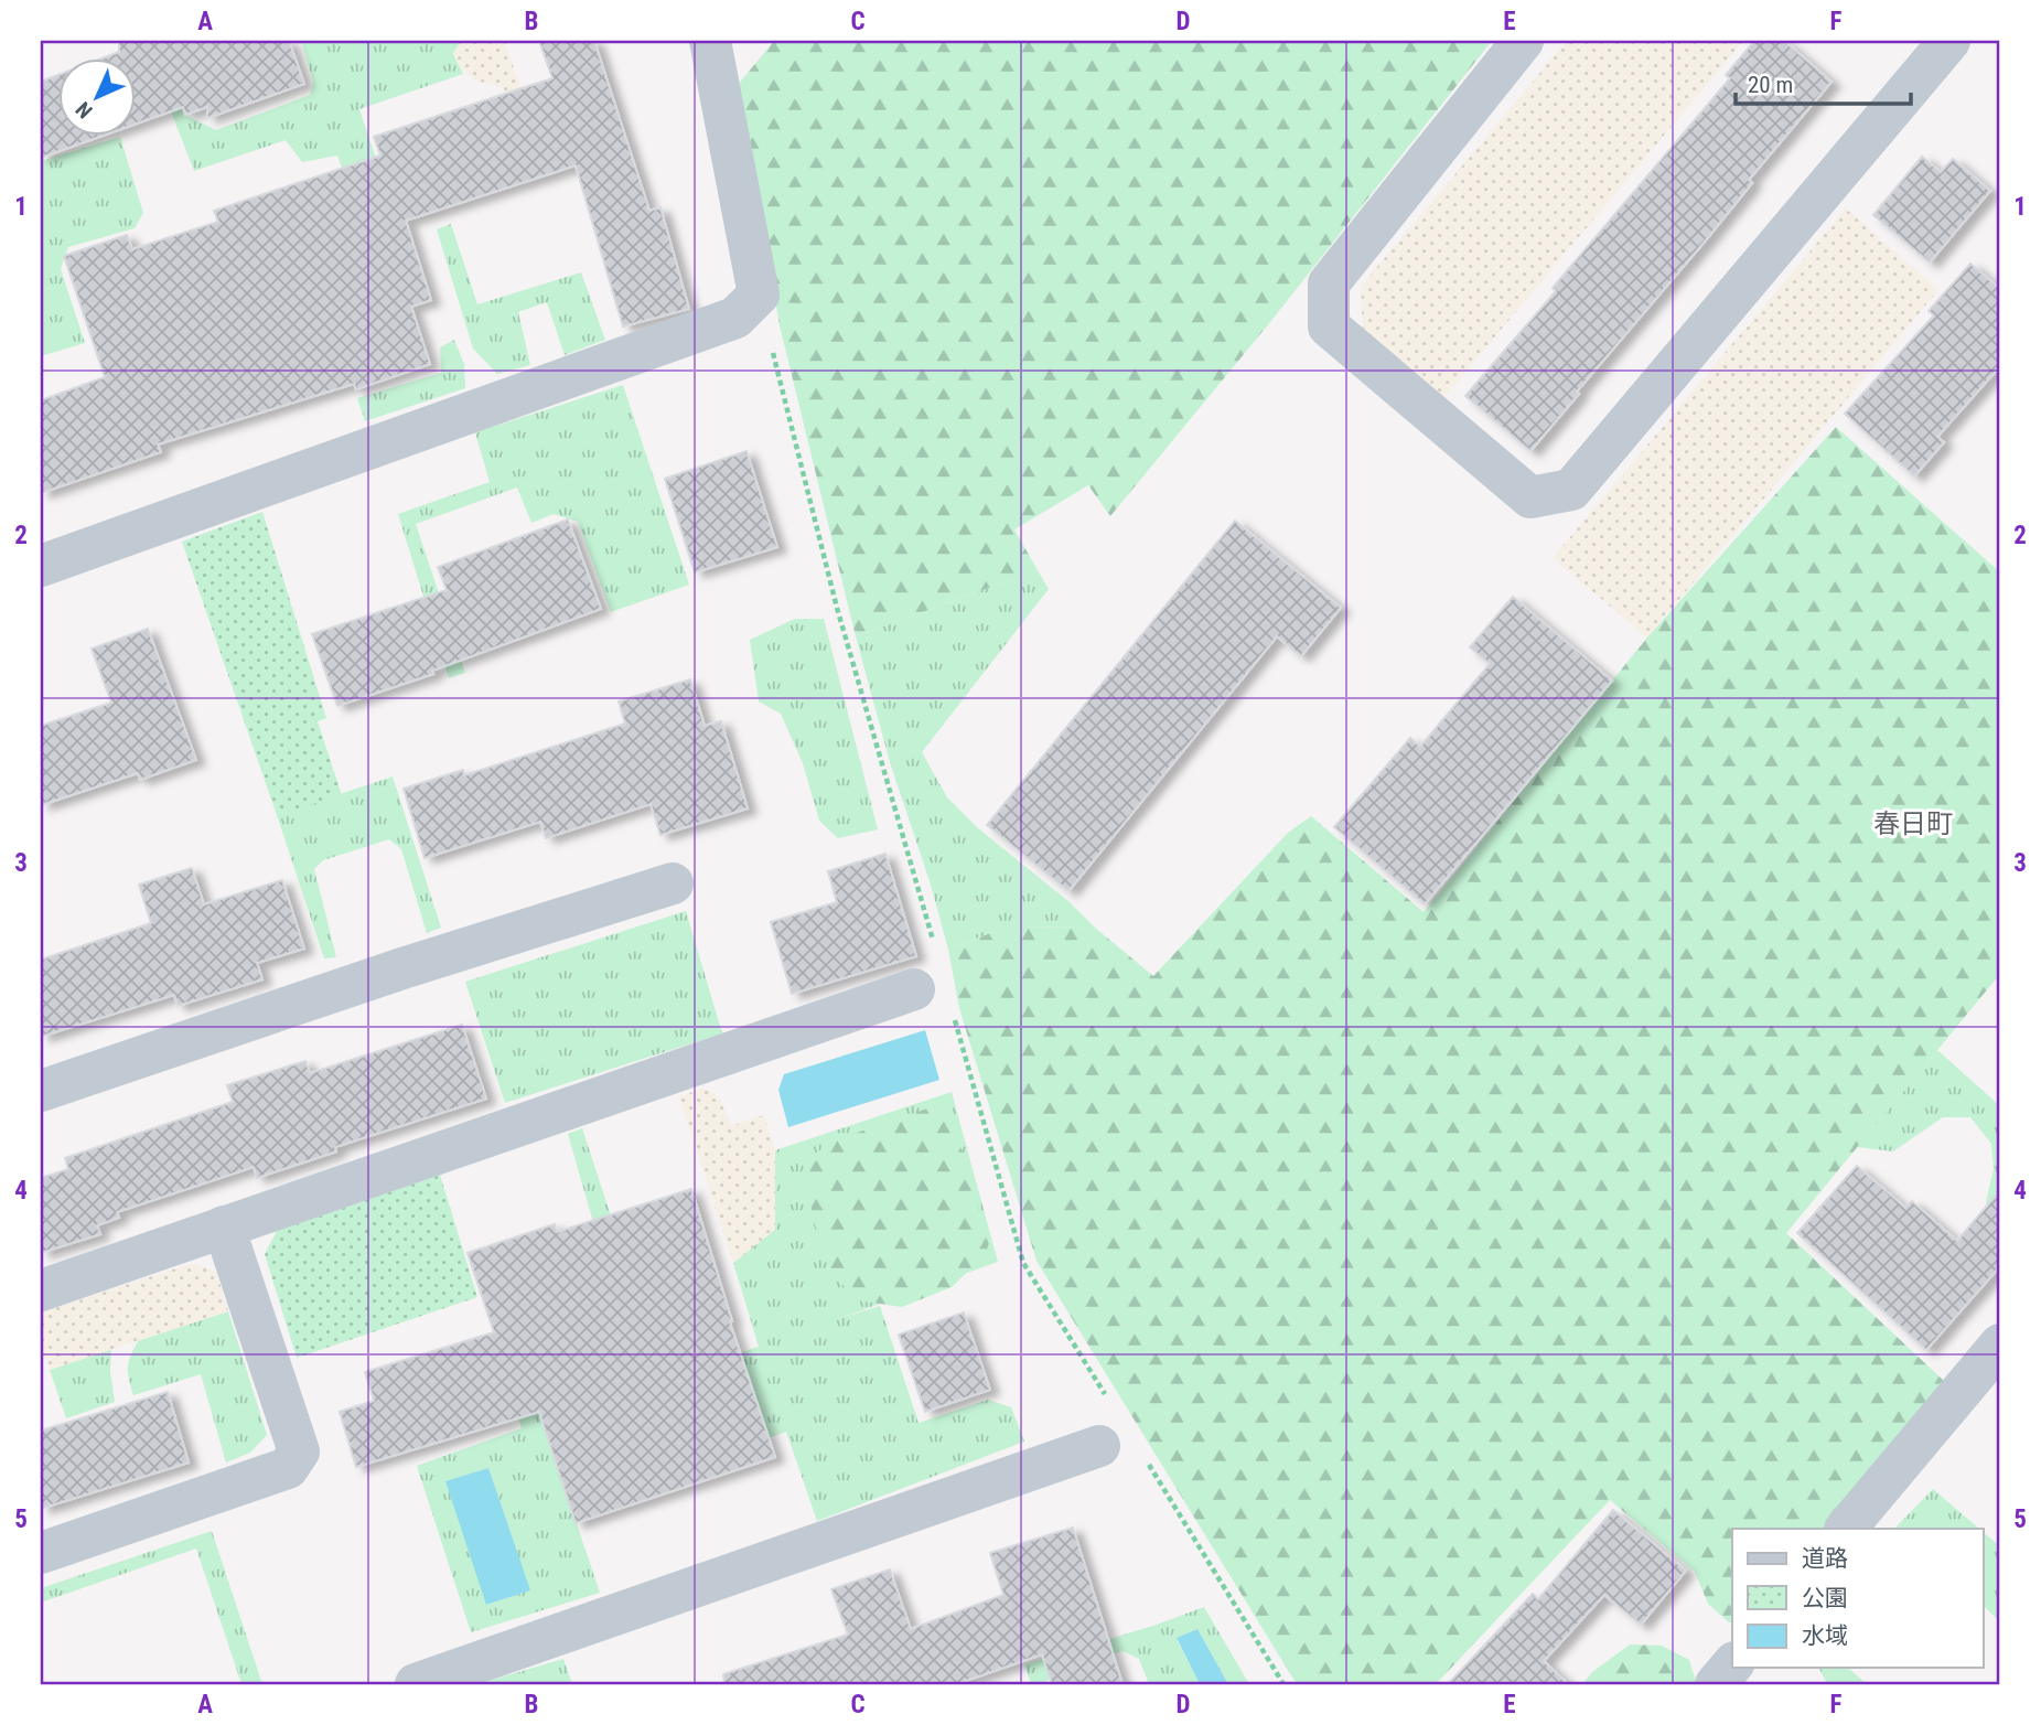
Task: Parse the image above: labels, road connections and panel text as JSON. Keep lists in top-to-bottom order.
{
  "districts": ["春日町"],
  "legend": ["道路", "公園", "水域"],
  "scale_bar": "20 m",
  "north": "bottom left",
  "grid": {
    "columns": [
      "A",
      "B",
      "C",
      "D",
      "E",
      "F"
    ],
    "rows": [
      "1",
      "2",
      "3",
      "4",
      "5"
    ]
  }
}
